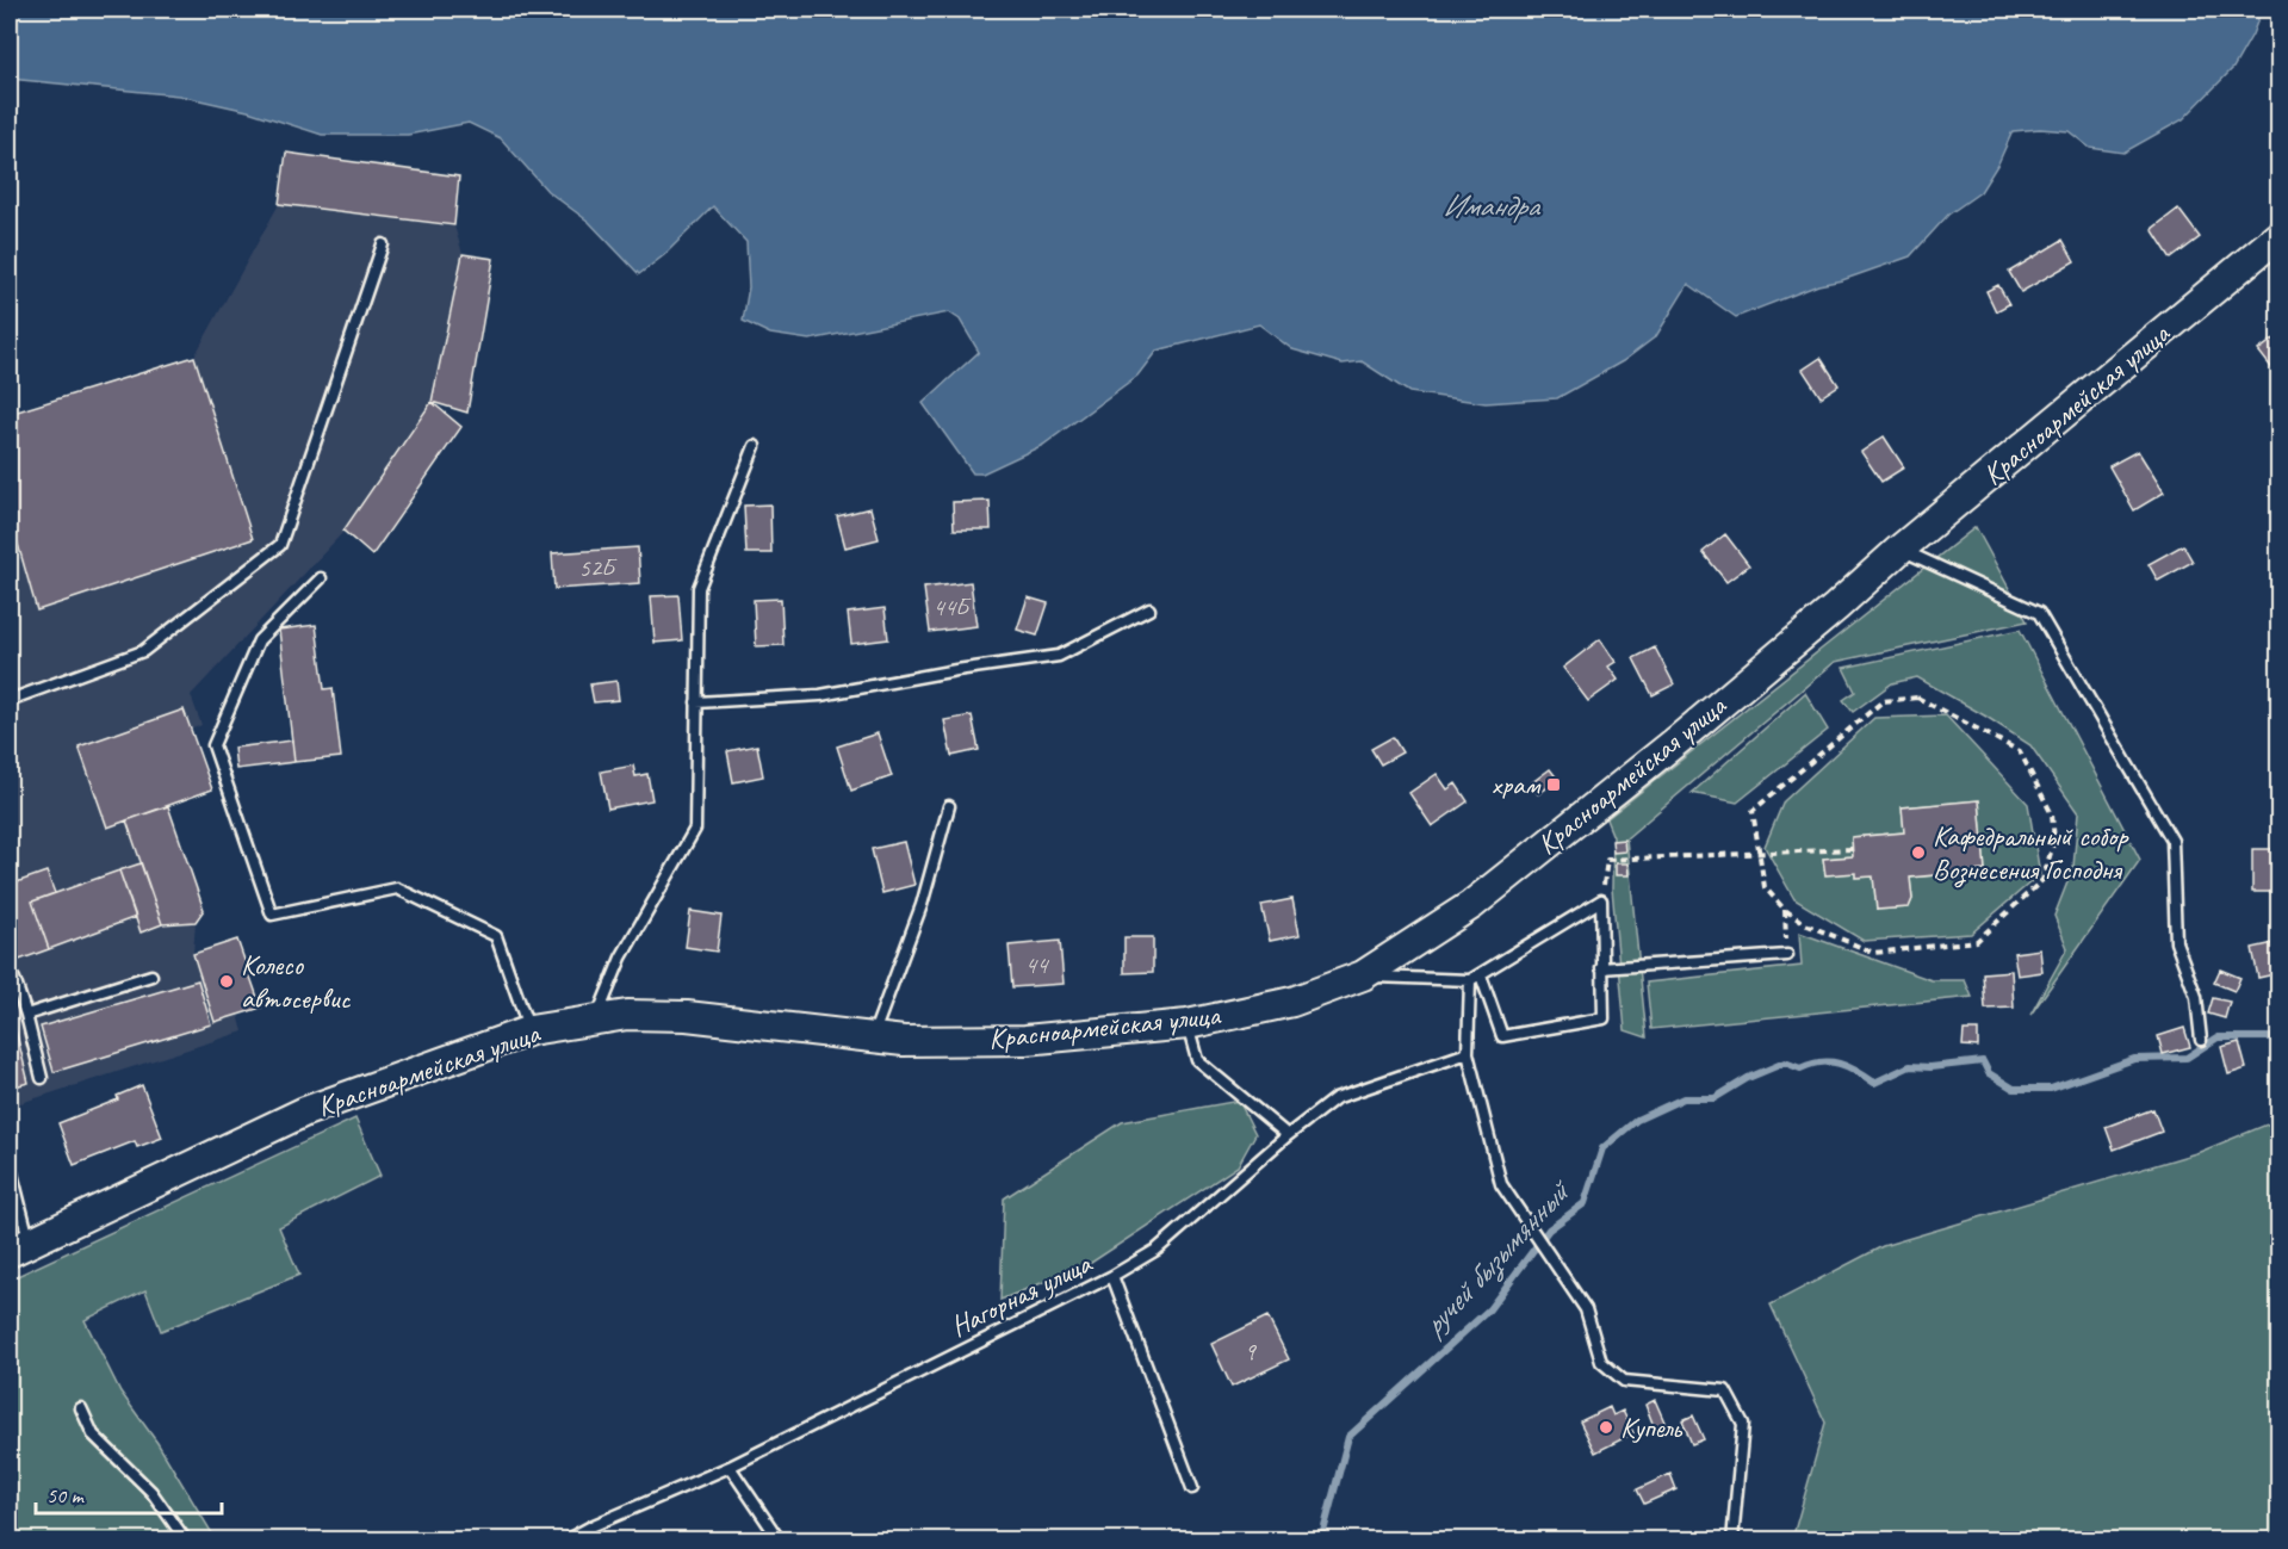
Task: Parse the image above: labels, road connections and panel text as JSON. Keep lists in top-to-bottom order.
{
  "streets": {
    "street": ["Красноармейская улица"],
    "lane": ["Нагорная улица"]
  },
  "water": ["Имандра", "ручей бызымянный"],
  "places": {
    "transit": ["храм"],
    "other": ["Кафедральный собор Вознесения Господня", "Колесо автосервис", "Купель"]
  },
  "house_numbers": [
    "52Б",
    "44Б",
    "44",
    "9"
  ],
  "scale_bar": "50 m"
}
